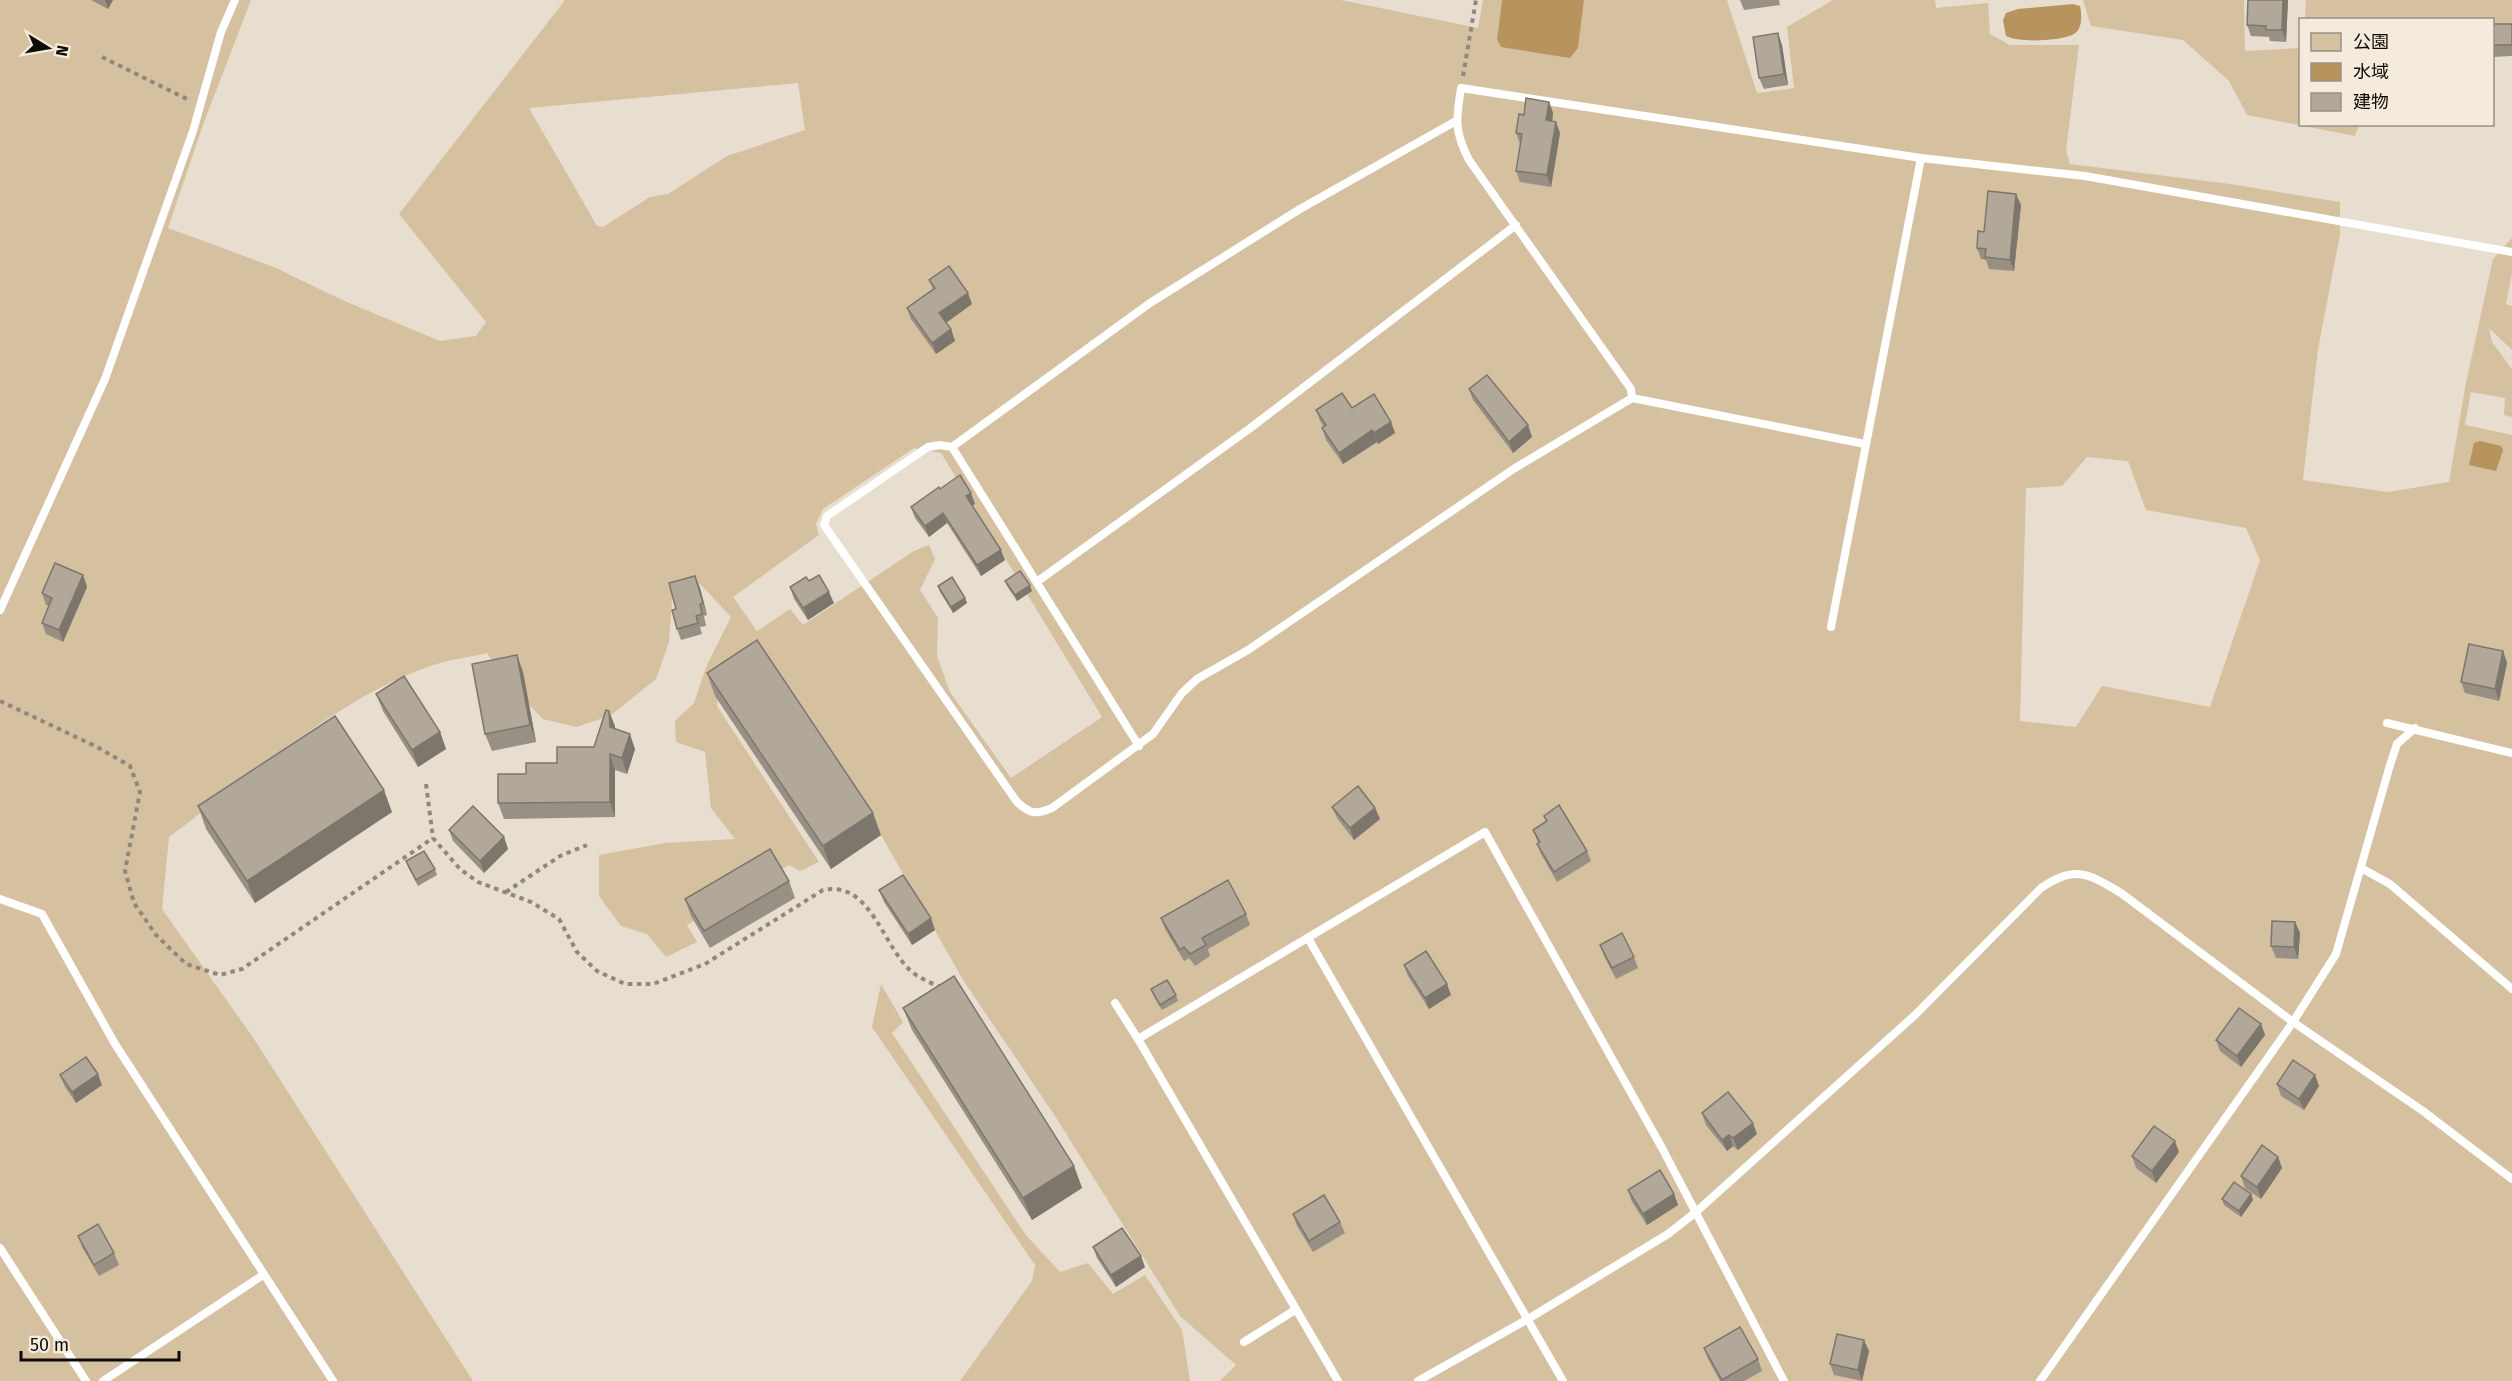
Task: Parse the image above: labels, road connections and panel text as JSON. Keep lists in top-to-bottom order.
{
  "legend": ["公園", "水域", "建物"],
  "scale_bar": "50 m",
  "north": "right"
}
